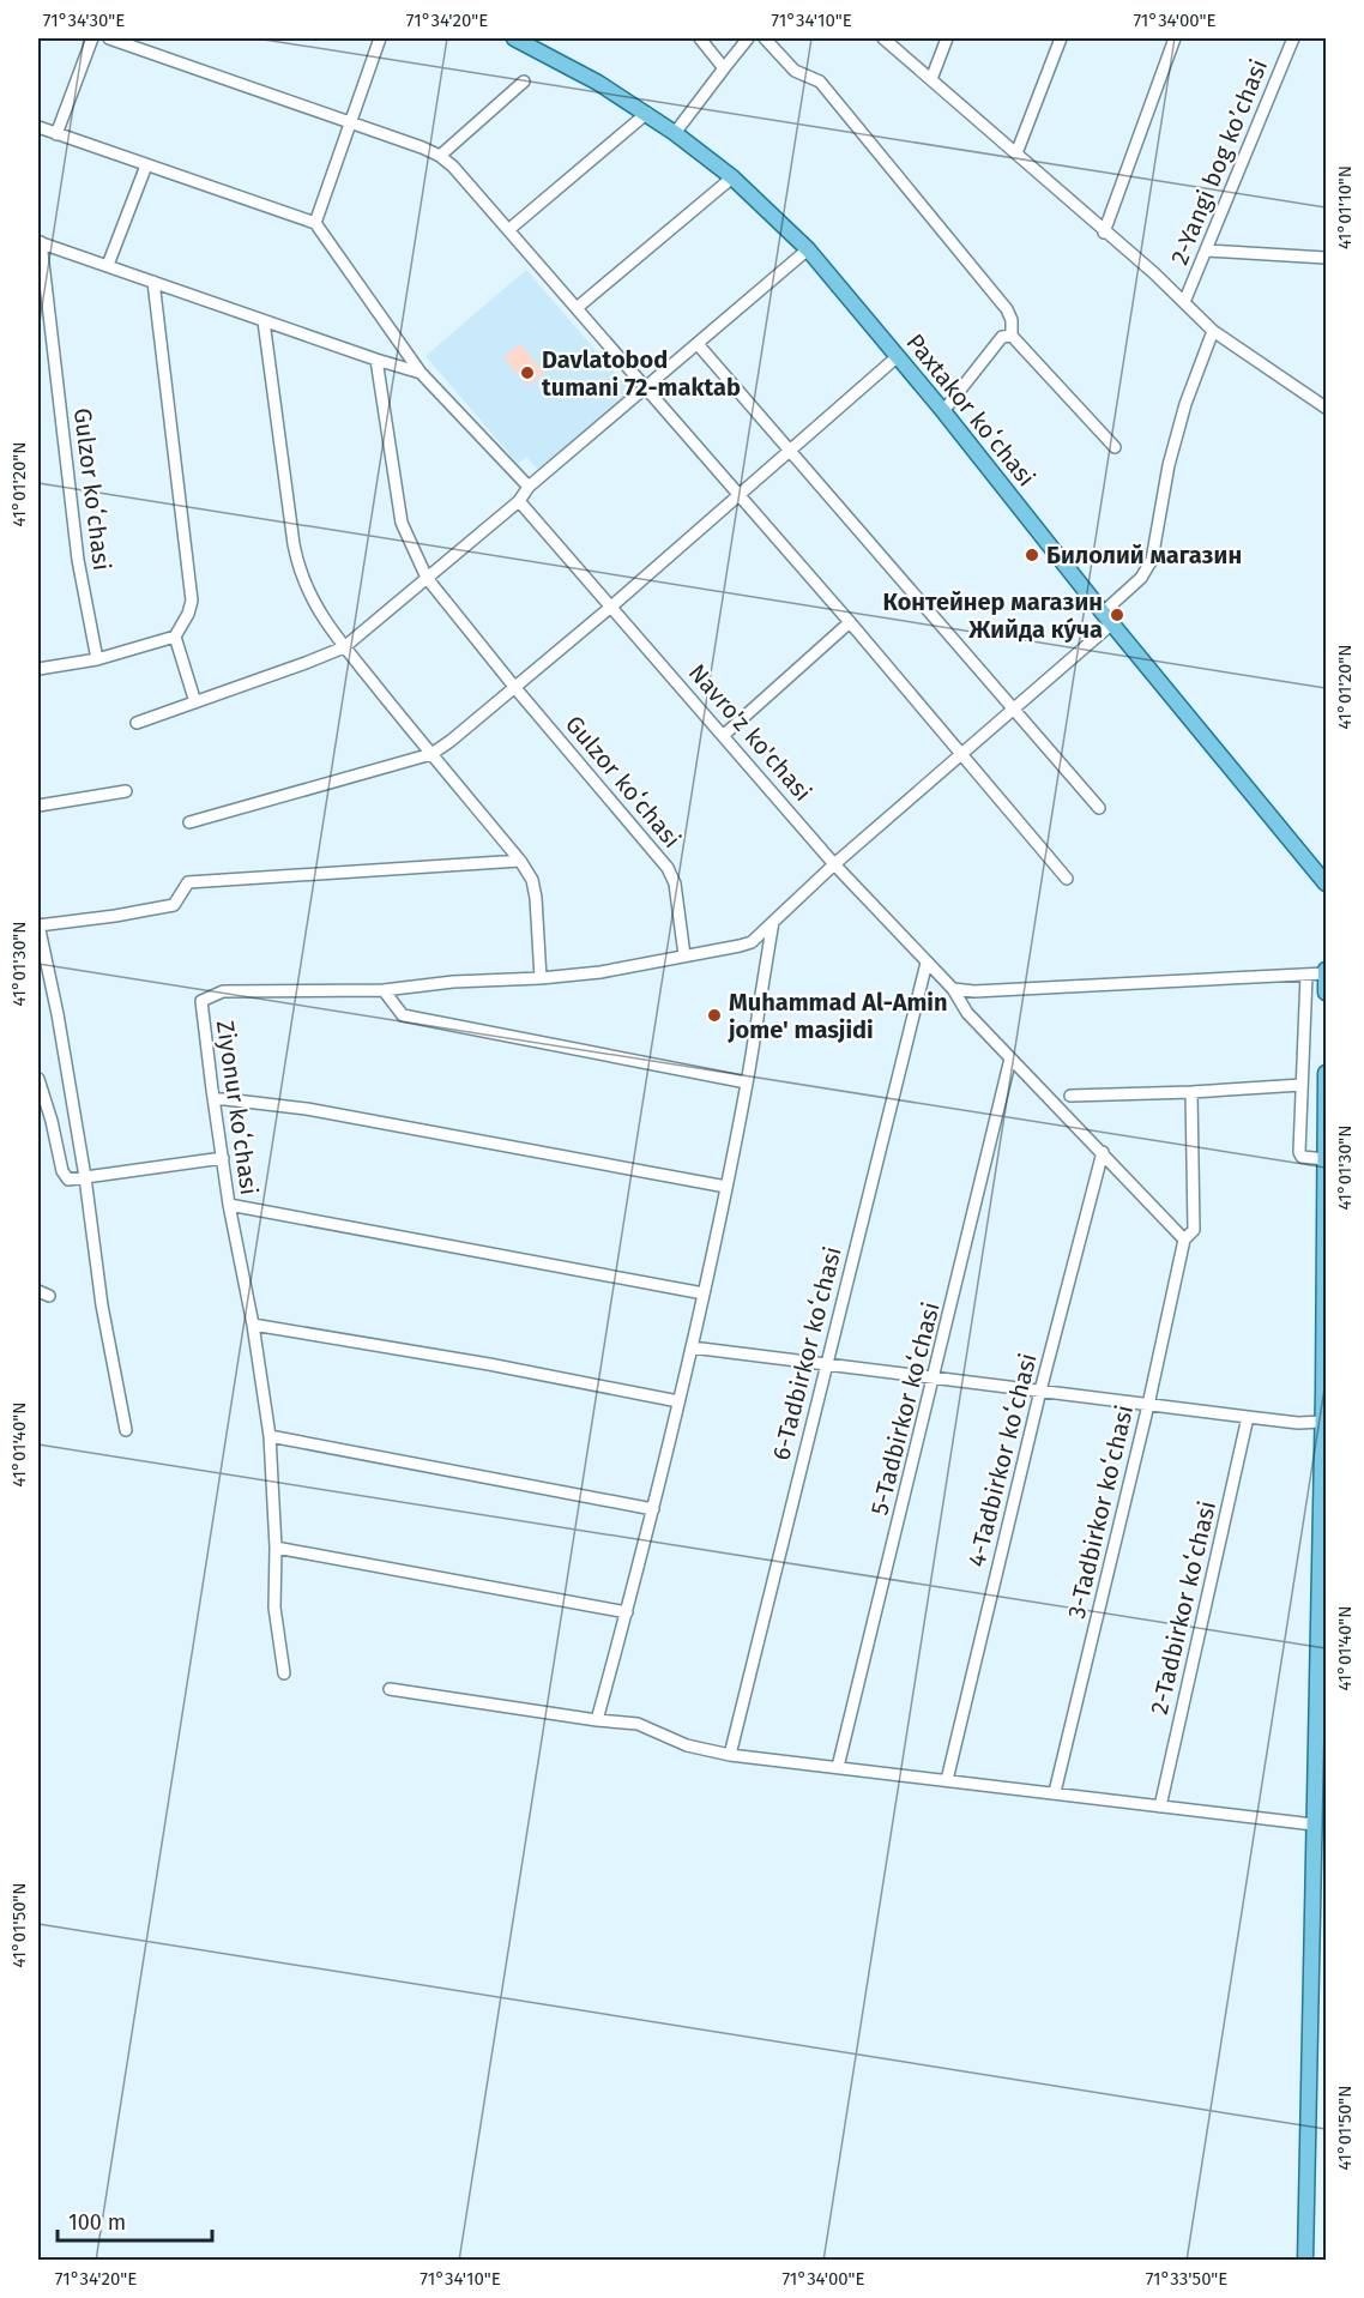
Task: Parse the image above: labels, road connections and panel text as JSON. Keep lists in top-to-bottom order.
{
  "streets": {
    "main road": ["Paxtakor koʻchasi"],
    "street": [
      "2-Yangi bog koʼchasi",
      "Gulzor koʻchasi",
      "Navro'z ko'chasi",
      "Ziyonur koʻchasi",
      "6-Tadbirkor koʻchasi",
      "5-Tadbirkor koʻchasi",
      "4-Tadbirkor koʻchasi",
      "3-Tadbirkor koʻchasi",
      "2-Tadbirkor koʻchasi"
    ]
  },
  "crossings": [
    ["Paxtakor koʻchasi", "Ziyonur koʻchasi"],
    ["Gulzor koʻchasi", "Ziyonur koʻchasi"],
    ["Navro'z ko'chasi", "Ziyonur koʻchasi"],
    ["Navro'z ko'chasi", "6-Tadbirkor koʻchasi"],
    ["Navro'z ko'chasi", "5-Tadbirkor koʻchasi"],
    ["Navro'z ko'chasi", "4-Tadbirkor koʻchasi"],
    ["Navro'z ko'chasi", "3-Tadbirkor koʻchasi"]
  ],
  "places": [
    "Davlatobod tumani 72-maktab",
    "Билолий магазин",
    "Контейнер магазин Жийда ку́ча",
    "Muhammad Al-Amin jome' masjidi"
  ],
  "scale_bar": "100 m",
  "coordinates": [
    "71°34'30\"E",
    "71°34'20\"E",
    "71°34'10\"E",
    "71°34'00\"E",
    "41°01'10\"N",
    "41°01'20\"N",
    "41°01'30\"N",
    "41°01'40\"N",
    "41°01'50\"N",
    "71°33'50\"E"
  ]
}
